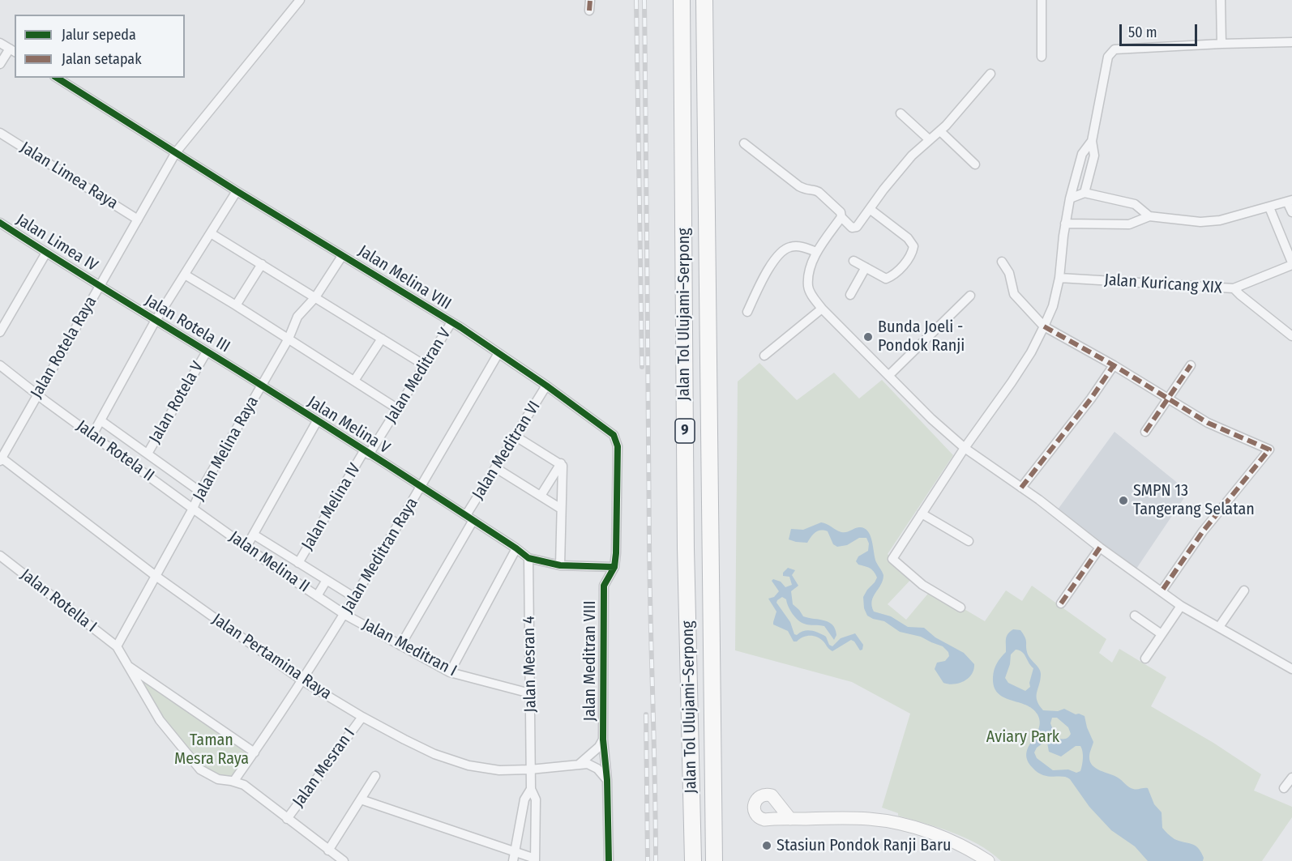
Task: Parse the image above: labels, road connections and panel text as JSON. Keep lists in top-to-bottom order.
{
  "streets": {
    "highway": ["Jalan Tol Ulujami–Serpong", "9"],
    "street": [
      "Jalan Limea Raya",
      "Jalan Limea IV",
      "Jalan Melina VIII",
      "Jalan Kuricang XIX",
      "Jalan Rotela III",
      "Jalan Rotela Raya",
      "Jalan Meditran V",
      "Jalan Rotela V",
      "Jalan Melina V",
      "Jalan Melina Raya",
      "Jalan Meditran VI",
      "Jalan Rotela II",
      "Jalan Melina IV",
      "Jalan Meditran Raya",
      "Jalan Melina II",
      "Jalan Rotella I",
      "Jalan Meditran I",
      "Jalan Pertamina Raya",
      "Jalan Meditran VIII",
      "Jalan Mesran 4",
      "Jalan Mesran I"
    ]
  },
  "crossings": [
    ["Jalan Limea Raya", "Jalan Rotela Raya"],
    ["Jalan Limea IV", "Jalan Rotela III"],
    ["Jalan Limea IV", "Jalan Rotela Raya"],
    ["Jalan Melina VIII", "Jalan Rotela Raya"],
    ["Jalan Melina VIII", "Jalan Meditran V"],
    ["Jalan Melina VIII", "Jalan Melina Raya"],
    ["Jalan Melina VIII", "Jalan Meditran VI"],
    ["Jalan Melina VIII", "Jalan Meditran Raya"],
    ["Jalan Melina VIII", "Jalan Meditran VIII"],
    ["Jalan Rotela III", "Jalan Rotela Raya"],
    ["Jalan Rotela III", "Jalan Rotela V"],
    ["Jalan Rotela III", "Jalan Melina V"],
    ["Jalan Rotela III", "Jalan Melina Raya"],
    ["Jalan Rotela Raya", "Jalan Rotela II"],
    ["Jalan Rotela Raya", "Jalan Pertamina Raya"],
    ["Jalan Meditran V", "Jalan Melina V"],
    ["Jalan Meditran V", "Jalan Melina IV"],
    ["Jalan Melina V", "Jalan Melina Raya"],
    ["Jalan Melina V", "Jalan Meditran VI"],
    ["Jalan Melina V", "Jalan Melina IV"],
    ["Jalan Melina V", "Jalan Meditran Raya"],
    ["Jalan Melina V", "Jalan Mesran 4"],
    ["Jalan Melina Raya", "Jalan Rotela II"],
    ["Jalan Melina Raya", "Jalan Melina II"],
    ["Jalan Melina Raya", "Jalan Rotella I"],
    ["Jalan Melina Raya", "Jalan Pertamina Raya"],
    ["Jalan Meditran VI", "Jalan Meditran I"],
    ["Jalan Rotela II", "Jalan Melina II"],
    ["Jalan Melina IV", "Jalan Melina II"],
    ["Jalan Meditran Raya", "Jalan Melina II"],
    ["Jalan Meditran Raya", "Jalan Meditran I"],
    ["Jalan Meditran Raya", "Jalan Pertamina Raya"],
    ["Jalan Melina II", "Jalan Meditran I"],
    ["Jalan Meditran I", "Jalan Mesran 4"],
    ["Jalan Pertamina Raya", "Jalan Meditran VIII"],
    ["Jalan Pertamina Raya", "Jalan Mesran 4"],
    ["Jalan Pertamina Raya", "Jalan Mesran I"]
  ],
  "parks": ["Aviary Park", "Taman Mesra Raya"],
  "places": ["Bunda Joeli - Pondok Ranji", "SMPN 13 Tangerang Selatan", "Stasiun Pondok Ranji Baru"],
  "legend": ["Jalur sepeda", "Jalan setapak"],
  "scale_bar": "50 m"
}
